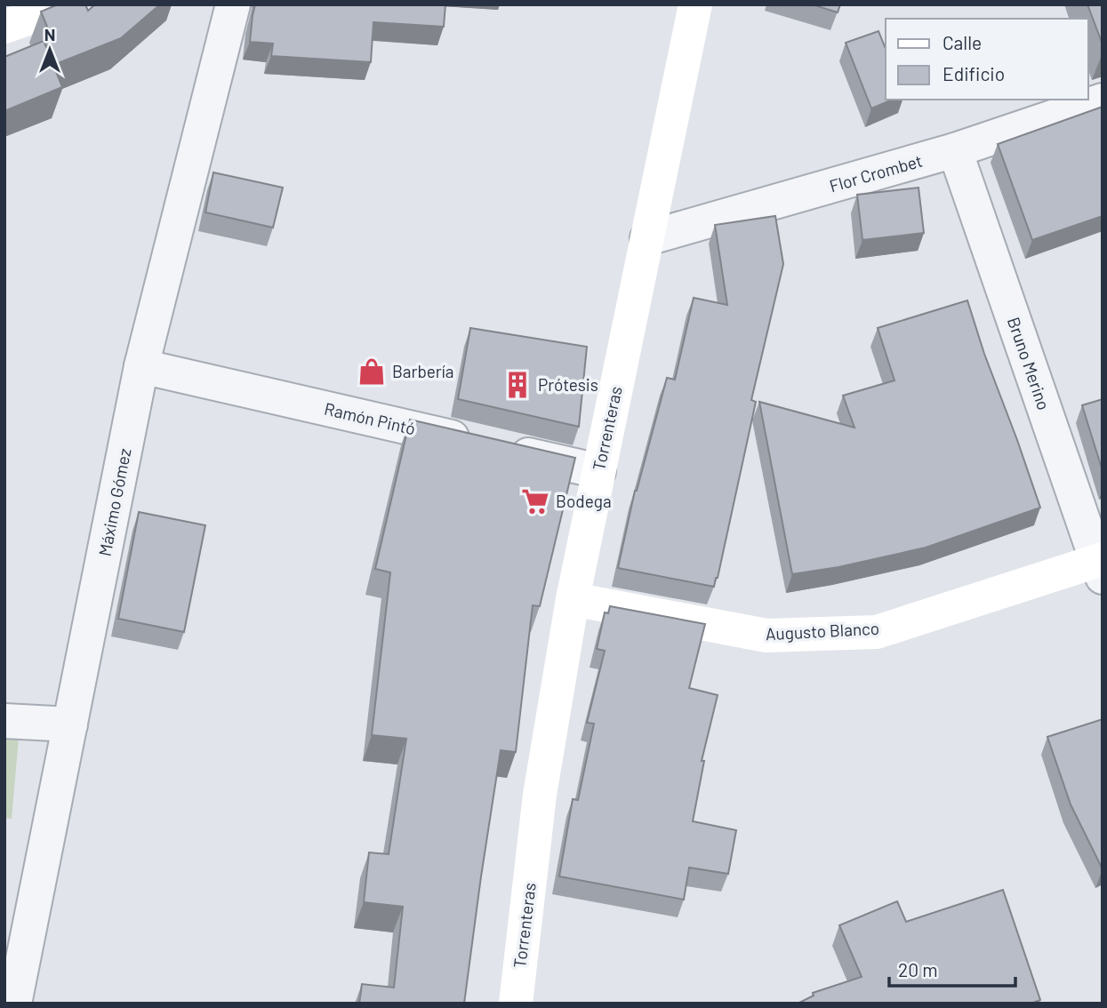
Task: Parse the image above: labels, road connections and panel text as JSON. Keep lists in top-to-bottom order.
{
  "streets": {
    "street": [
      "Flor Crombet",
      "Bruno Merino",
      "Ramón Pintó",
      "Torrenteras",
      "Máximo Gómez",
      "Augusto Blanco"
    ]
  },
  "crossings": [
    ["Flor Crombet", "Bruno Merino"],
    ["Flor Crombet", "Torrenteras"],
    ["Bruno Merino", "Augusto Blanco"],
    ["Ramón Pintó", "Torrenteras"],
    ["Ramón Pintó", "Máximo Gómez"],
    ["Torrenteras", "Augusto Blanco"]
  ],
  "places": {
    "shop": ["Barbería"],
    "building": ["Prótesis"],
    "supermarket": ["Bodega"]
  },
  "legend": ["Calle", "Edificio"],
  "scale_bar": "20 m",
  "north": "top"
}
